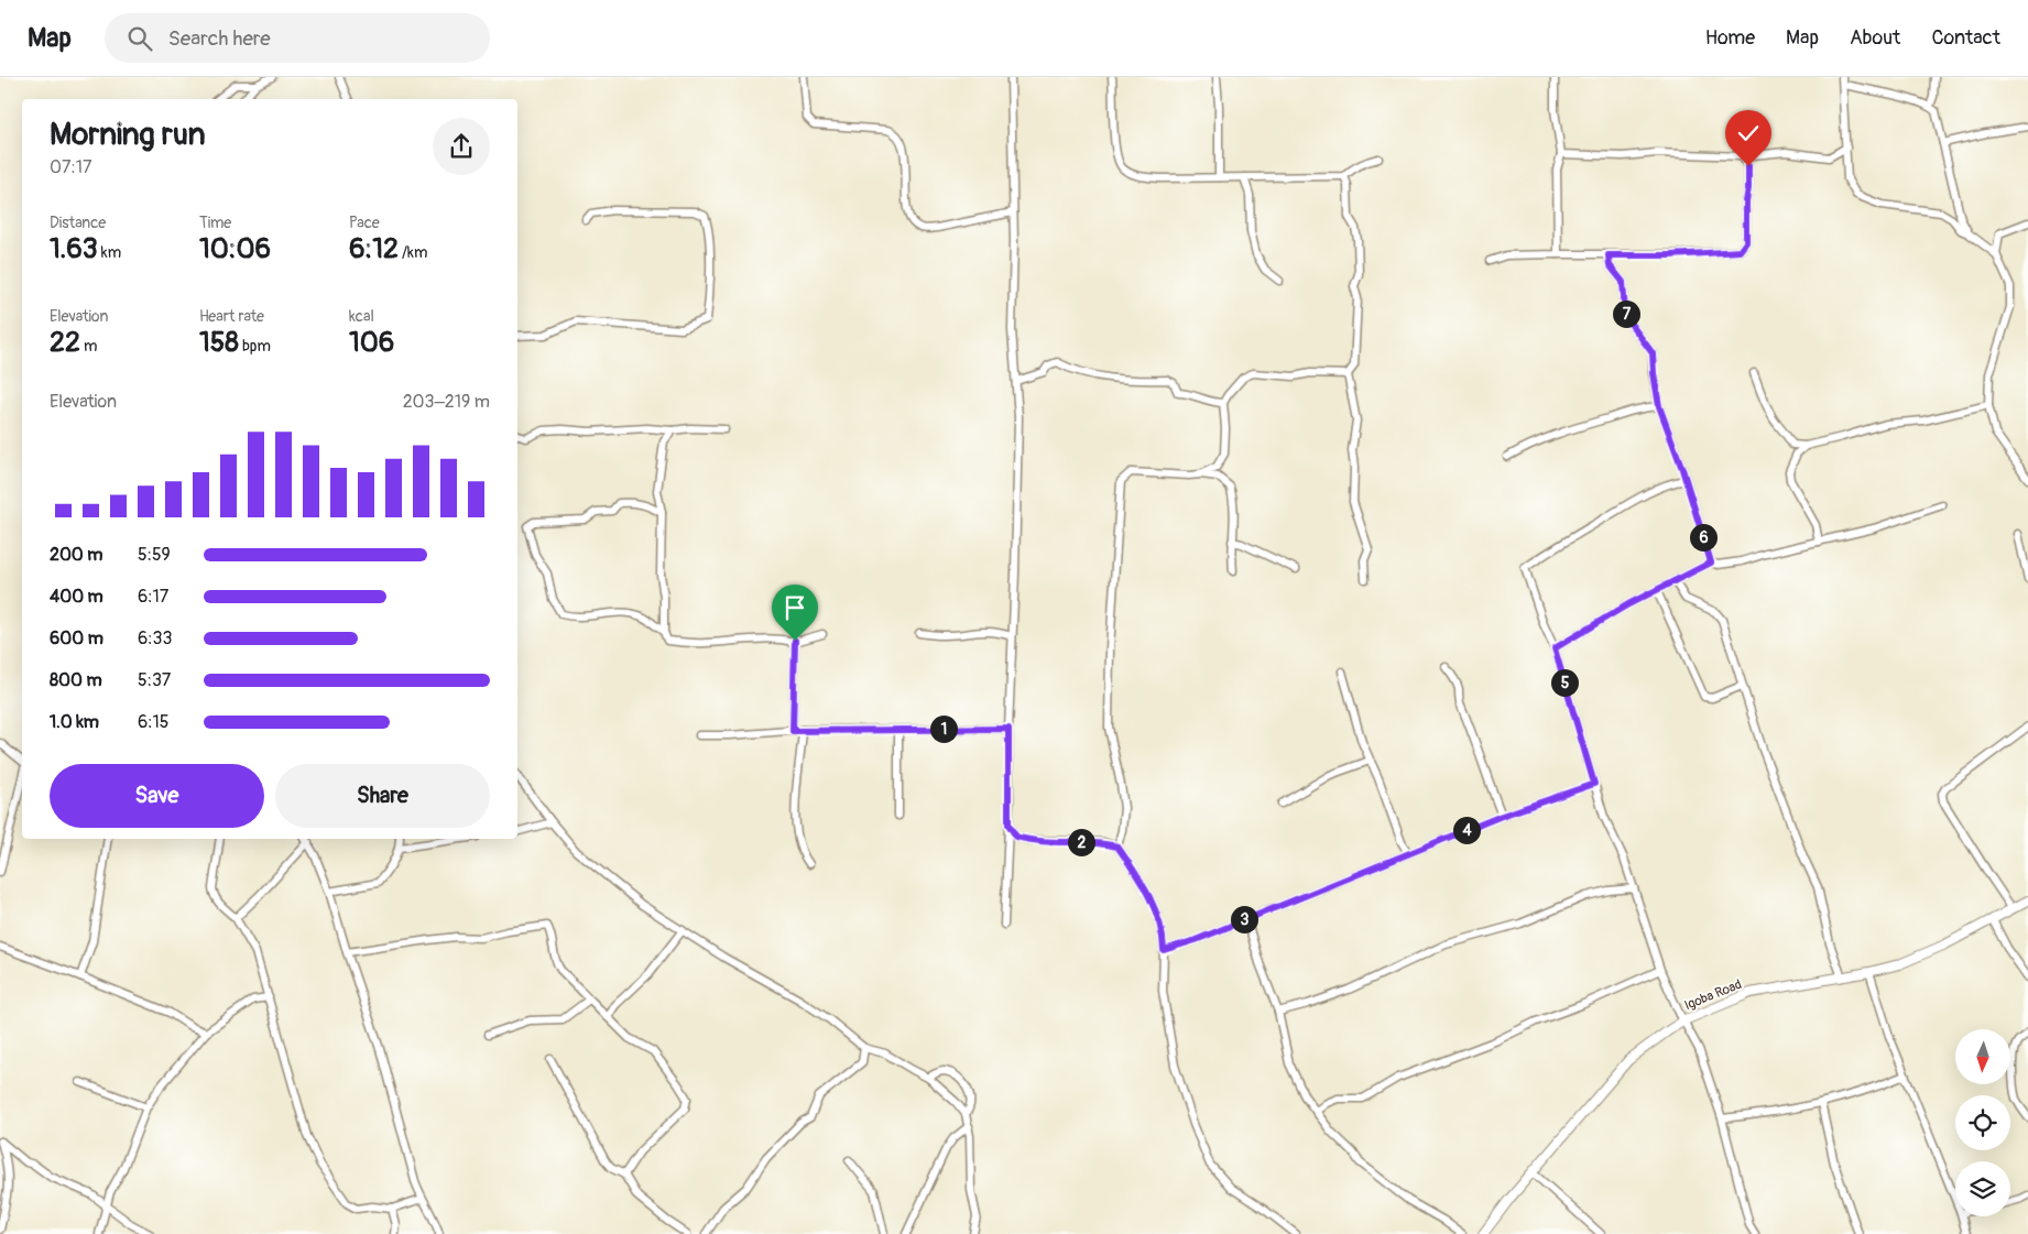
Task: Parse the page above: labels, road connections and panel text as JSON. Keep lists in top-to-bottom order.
{
  "streets": {
    "street": ["Igoba Road"]
  },
  "north": "bottom",
  "page": {
    "header": "Map",
    "search": "Search here",
    "nav": [
      "Home",
      "Map",
      "About",
      "Contact"
    ],
    "heading": ["Morning run", "07:17"],
    "stats": [
      ["Distance", "1.63 km"],
      ["Time", "10:06"],
      ["Pace", "6:12 /km"],
      ["Elevation", "22 m"],
      ["Heart rate", "158 bpm"],
      ["kcal", "106"]
    ],
    "pins": [
      "7",
      "6",
      "5",
      "1",
      "4",
      "2",
      "3"
    ],
    "chart": ["Elevation", "203–219 m"],
    "list": [
      {
        "name": "200 m",
        "note": "5:59"
      },
      {
        "name": "400 m",
        "note": "6:17"
      },
      {
        "name": "600 m",
        "note": "6:33"
      },
      {
        "name": "800 m",
        "note": "5:37"
      },
      {
        "name": "1.0 km",
        "note": "6:15"
      }
    ],
    "buttons": ["Save", "Share"]
  }
}
